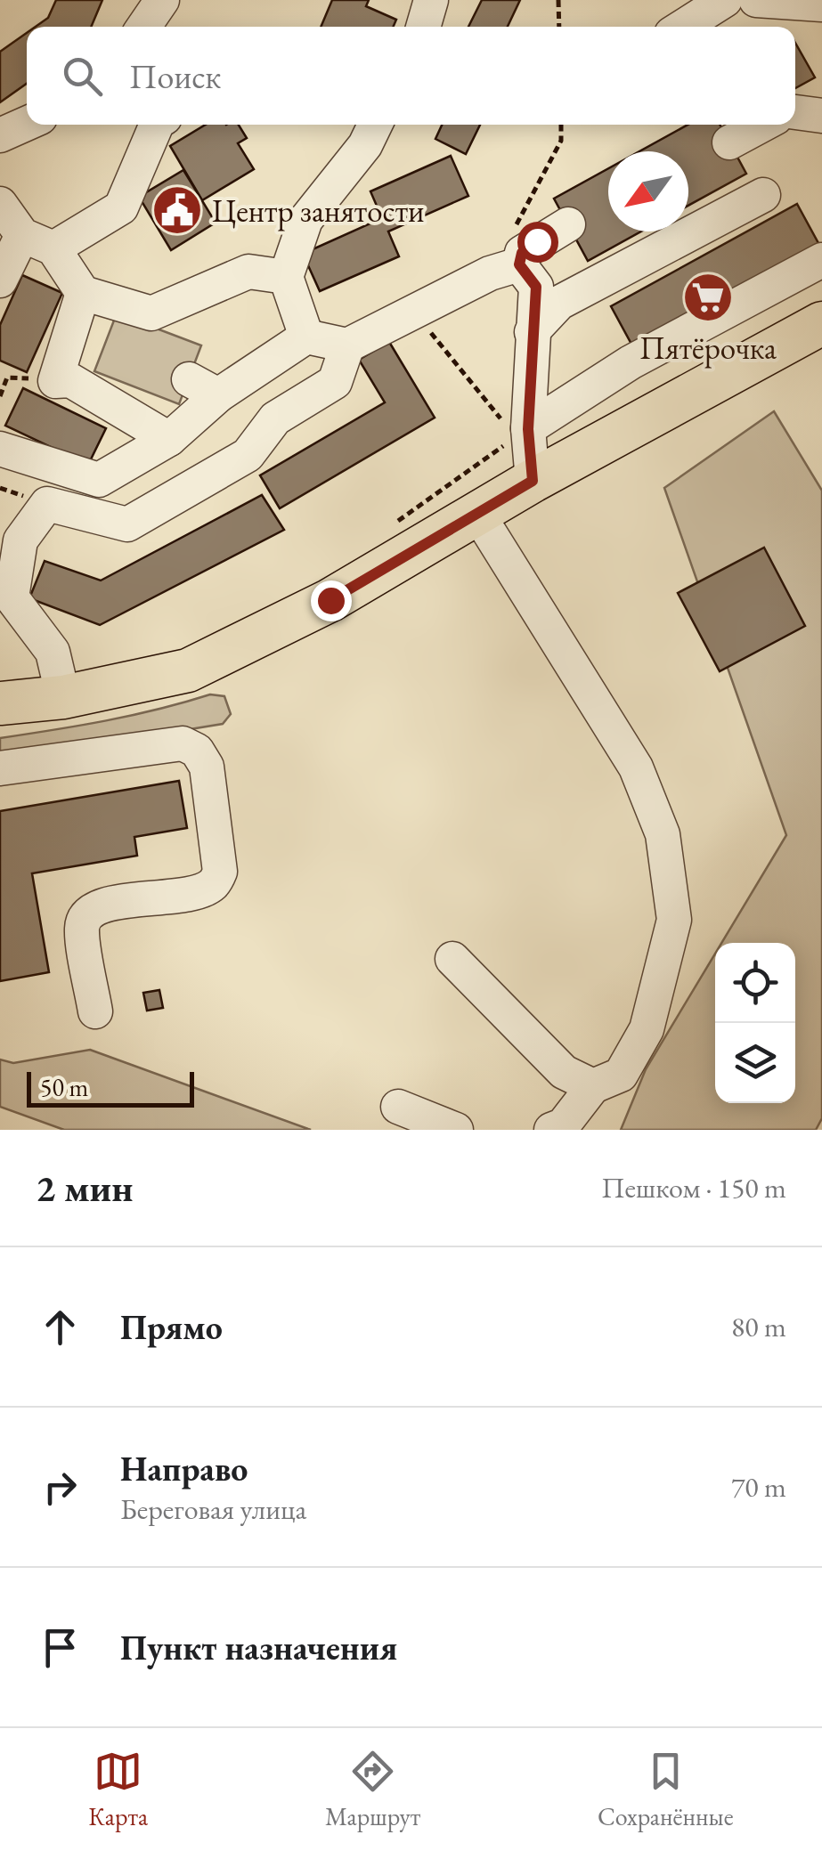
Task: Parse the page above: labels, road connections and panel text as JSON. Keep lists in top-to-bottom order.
{
  "places": {
    "public building": ["Центр занятости"],
    "supermarket": ["Пятёрочка"]
  },
  "scale_bar": "50 m",
  "north": "bottom left",
  "page": {
    "search": "Поиск",
    "scale": "50 m",
    "heading": ["2 мин", "Пешком · 150 m"],
    "list": [
      ["Прямо", "80 m"],
      ["Направо", "Береговая улица", "70 m"],
      "Пункт назначения"
    ],
    "nav": ["Карта", "Маршрут", "Сохранённые"]
  }
}
